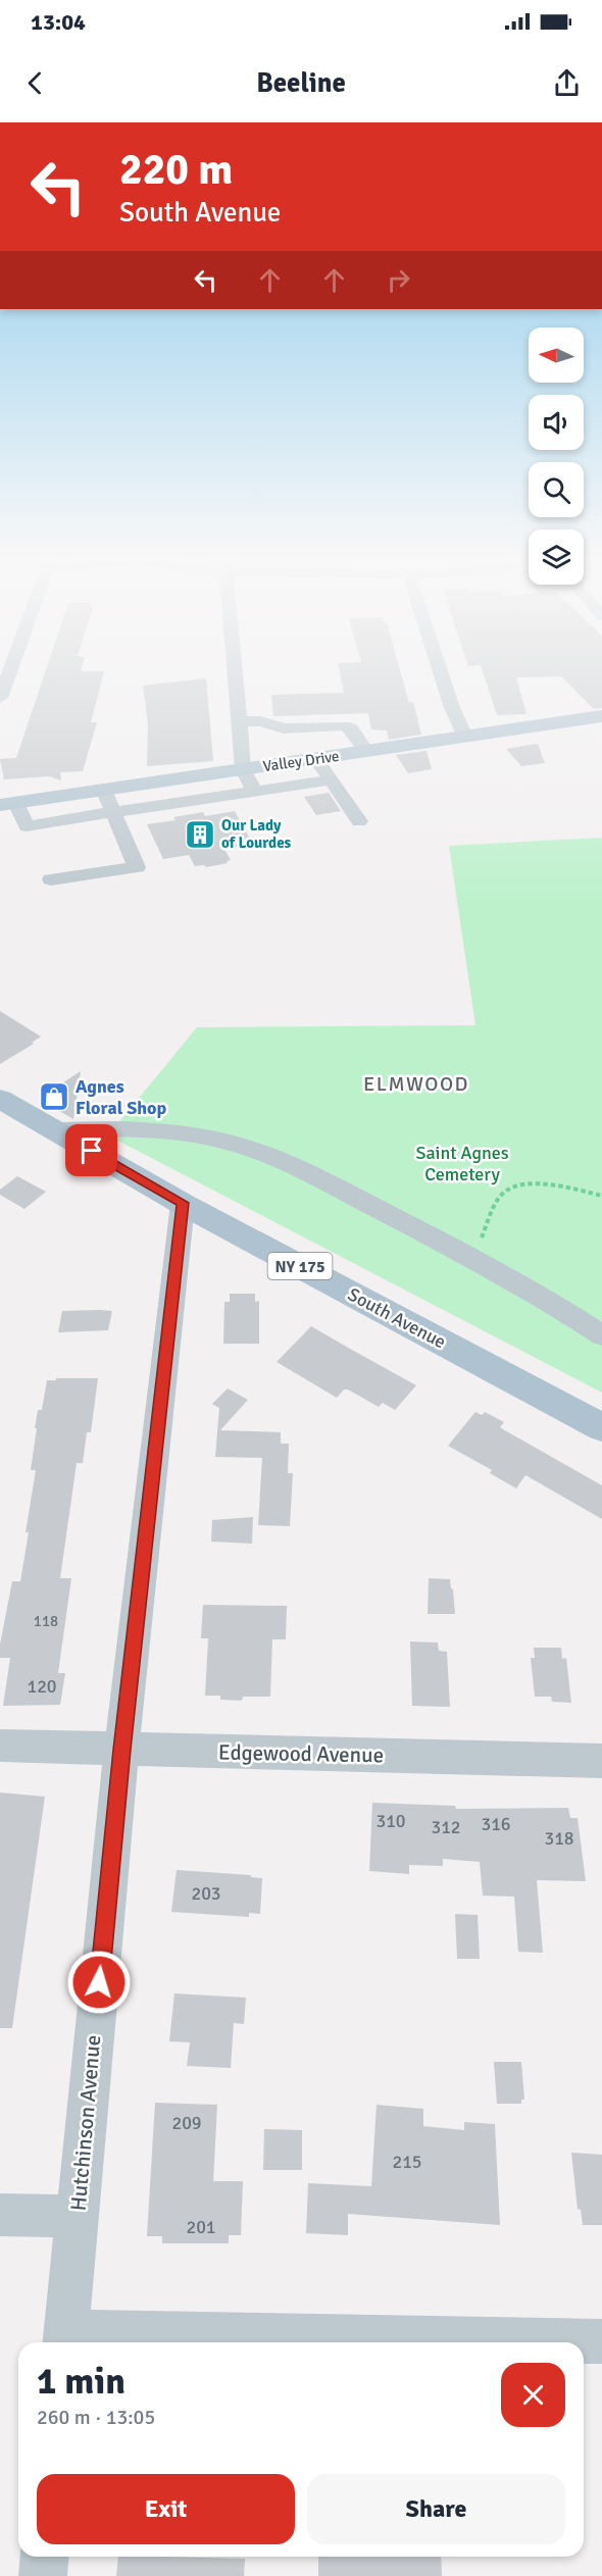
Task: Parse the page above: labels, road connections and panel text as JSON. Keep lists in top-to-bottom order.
{
  "streets": {
    "main road": ["Valley Drive", "NY 175", "South Avenue"],
    "street": ["Edgewood Avenue", "Hutchinson Avenue"]
  },
  "crossings": [
    ["South Avenue", "Hutchinson Avenue"],
    ["Edgewood Avenue", "Hutchinson Avenue"]
  ],
  "districts": ["ELMWOOD"],
  "parks": ["Saint Agnes Cemetery"],
  "places": {
    "building": ["Our Lady of Lourdes"],
    "shop": ["Agnes Floral Shop"]
  },
  "house_numbers": [
    "118",
    "120",
    "310",
    "316",
    "312",
    "318",
    "203",
    "209",
    "215",
    "201"
  ],
  "north": "left",
  "page": {
    "status": "13:04",
    "header": "Beeline",
    "turn": ["220 m", "South Avenue"],
    "heading": ["1 min", "260 m · 13:05"],
    "buttons": ["Exit", "Share"]
  }
}
